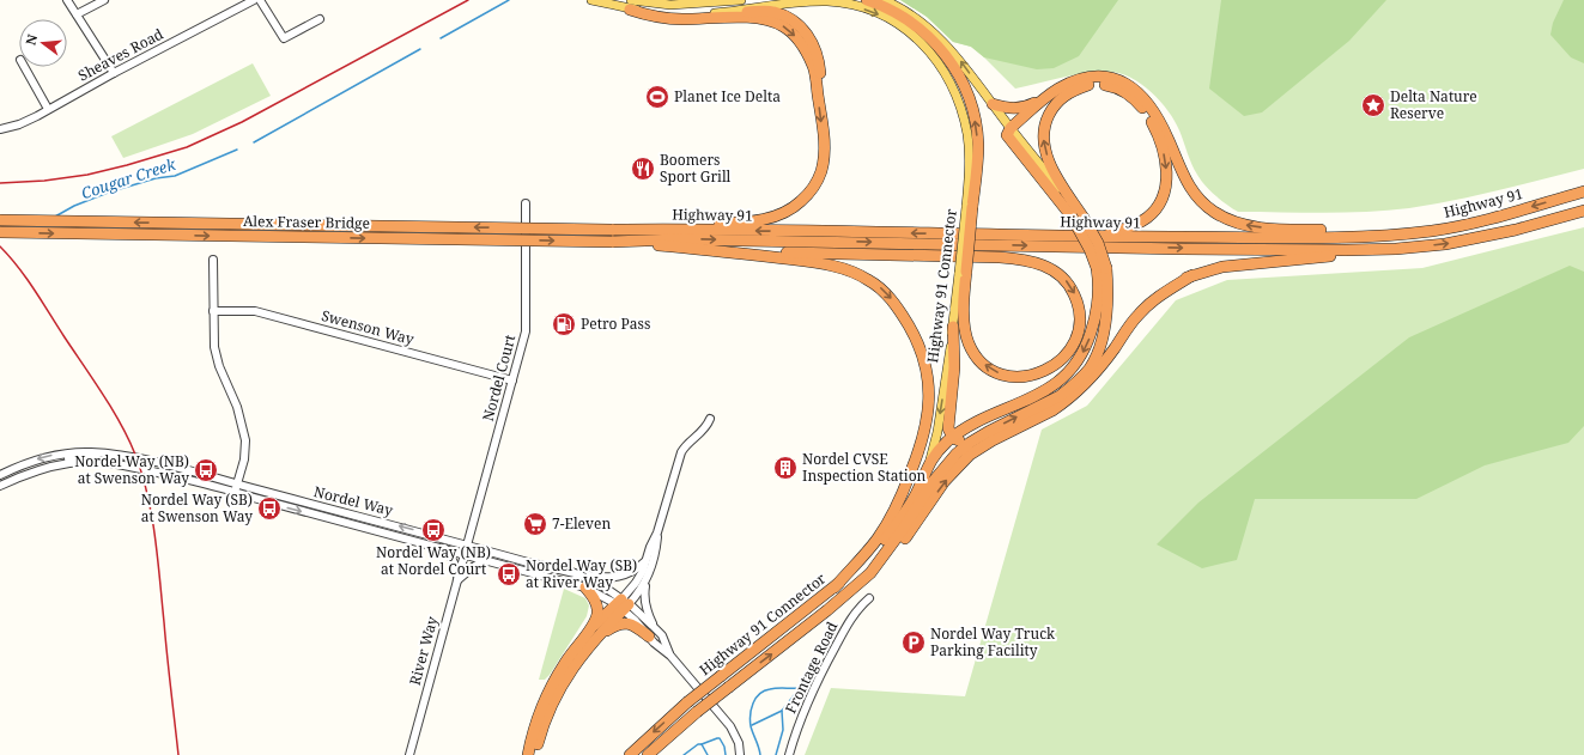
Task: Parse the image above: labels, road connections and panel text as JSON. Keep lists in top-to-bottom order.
{
  "streets": {
    "highway": ["Highway 91", "Alex Fraser Bridge", "Highway 91 Connector"],
    "street": [
      "Sheaves Road",
      "Swenson Way",
      "Nordel Court",
      "Nordel Way",
      "River Way",
      "Frontage Road"
    ]
  },
  "crossings": [
    ["Highway 91", "Alex Fraser Bridge"],
    ["Swenson Way", "Nordel Court"],
    ["Nordel Court", "Nordel Way"],
    ["Nordel Court", "River Way"],
    ["Nordel Way", "River Way"]
  ],
  "water": ["Cougar Creek"],
  "places": {
    "sports": ["Planet Ice Delta"],
    "place": ["Delta Nature Reserve"],
    "restaurant": ["Boomers Sport Grill"],
    "fuel station": ["Petro Pass"],
    "building": ["Nordel CVSE Inspection Station"],
    "bus stop": [
      "Nordel Way (NB) at Swenson Way",
      "Nordel Way (SB) at Swenson Way",
      "Nordel Way (NB) at Nordel Court",
      "Nordel Way (SB) at River Way"
    ],
    "supermarket": ["7-Eleven"],
    "parking": ["Nordel Way Truck Parking Facility"]
  },
  "north": "left"
}
